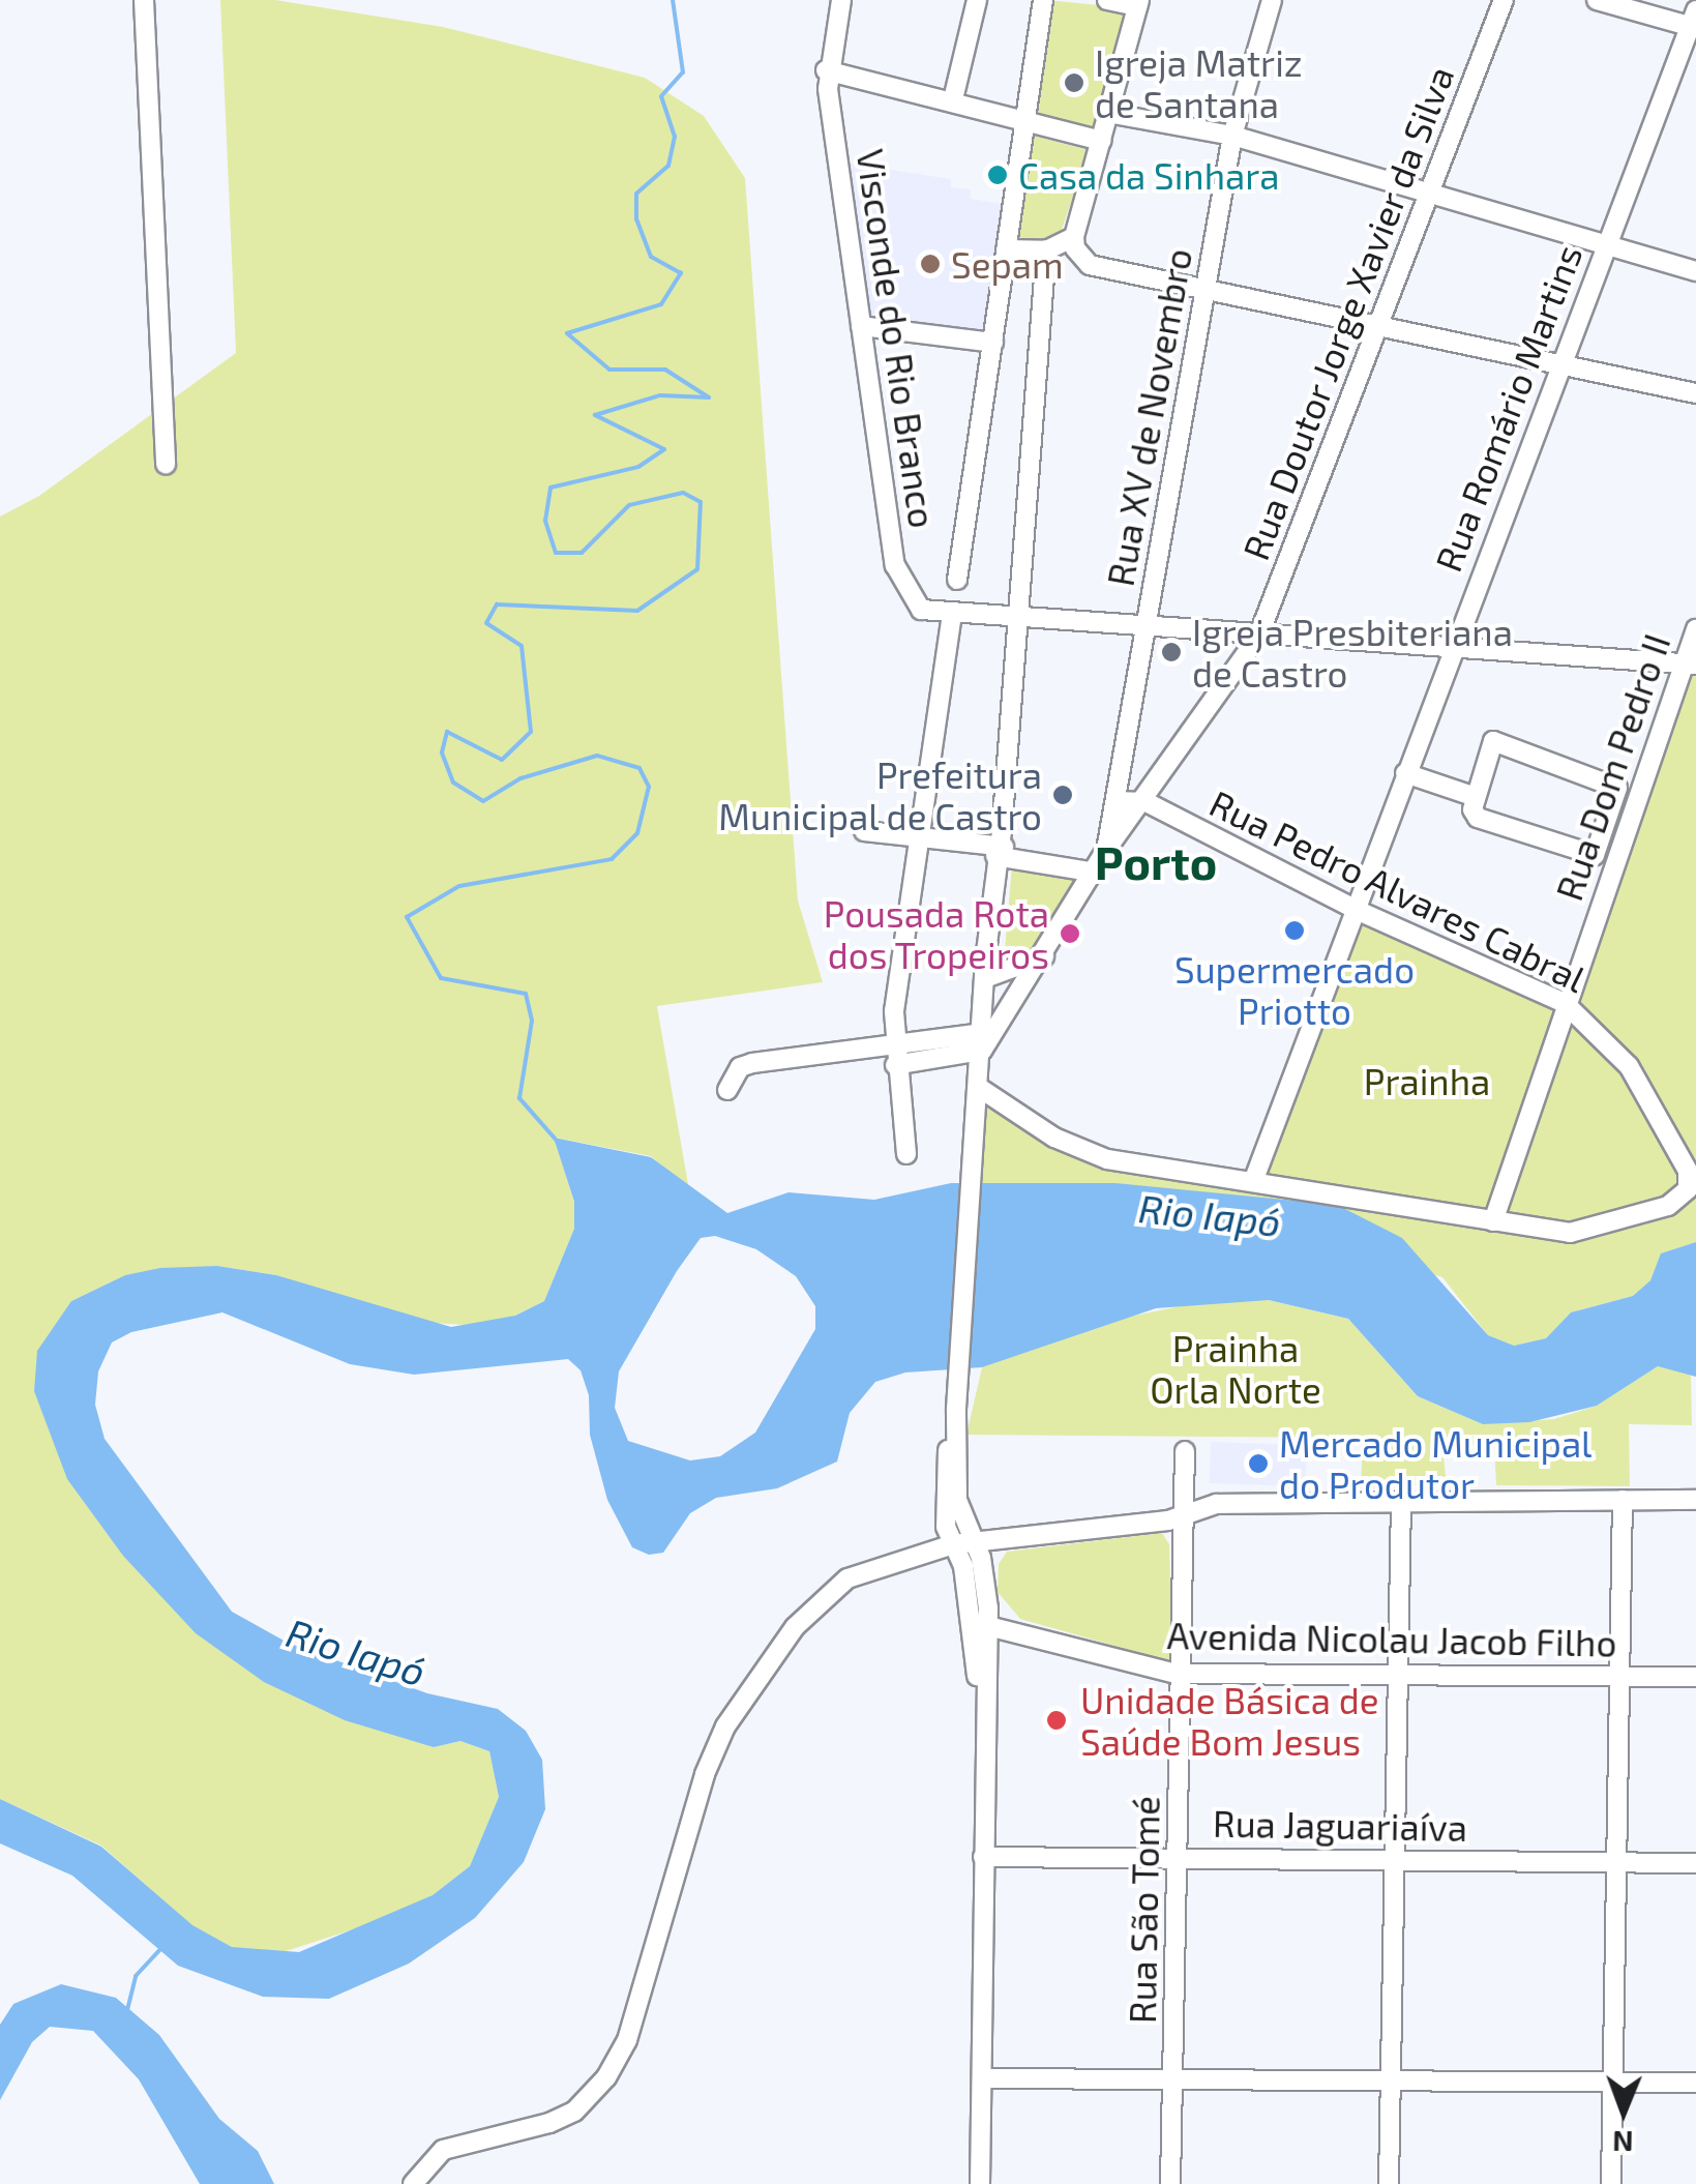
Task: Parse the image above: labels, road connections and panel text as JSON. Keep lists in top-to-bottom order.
{
  "streets": {
    "street": [
      "Rua Doutor Jorge Xavier da Silva",
      "Visconde do Rio Branco",
      "Rua Romário Martins",
      "Rua XV de Novembro",
      "Rua Dom Pedro II",
      "Rua Pedro Alvares Cabral",
      "Avenida Nicolau Jacob Filho",
      "Rua Jaguariaíva",
      "Rua São Tomé"
    ]
  },
  "crossings": [
    ["Rua Doutor Jorge Xavier da Silva", "Rua XV de Novembro"],
    ["Rua Doutor Jorge Xavier da Silva", "Rua Pedro Alvares Cabral"],
    ["Rua Romário Martins", "Rua Pedro Alvares Cabral"],
    ["Rua Dom Pedro II", "Rua Pedro Alvares Cabral"],
    ["Avenida Nicolau Jacob Filho", "Rua São Tomé"],
    ["Rua Jaguariaíva", "Rua São Tomé"]
  ],
  "districts": ["Porto"],
  "water": ["Rio Iapó"],
  "parks": ["Prainha", "Prainha Orla Norte"],
  "places": [
    "Igreja Matriz de Santana",
    "Casa da Sinhara",
    "Sepam",
    "Igreja Presbiteriana de Castro",
    "Prefeitura Municipal de Castro",
    "Supermercado Priotto",
    "Pousada Rota dos Tropeiros",
    "Mercado Municipal do Produtor",
    "Unidade Básica de Saúde Bom Jesus"
  ],
  "north": "bottom"
}
